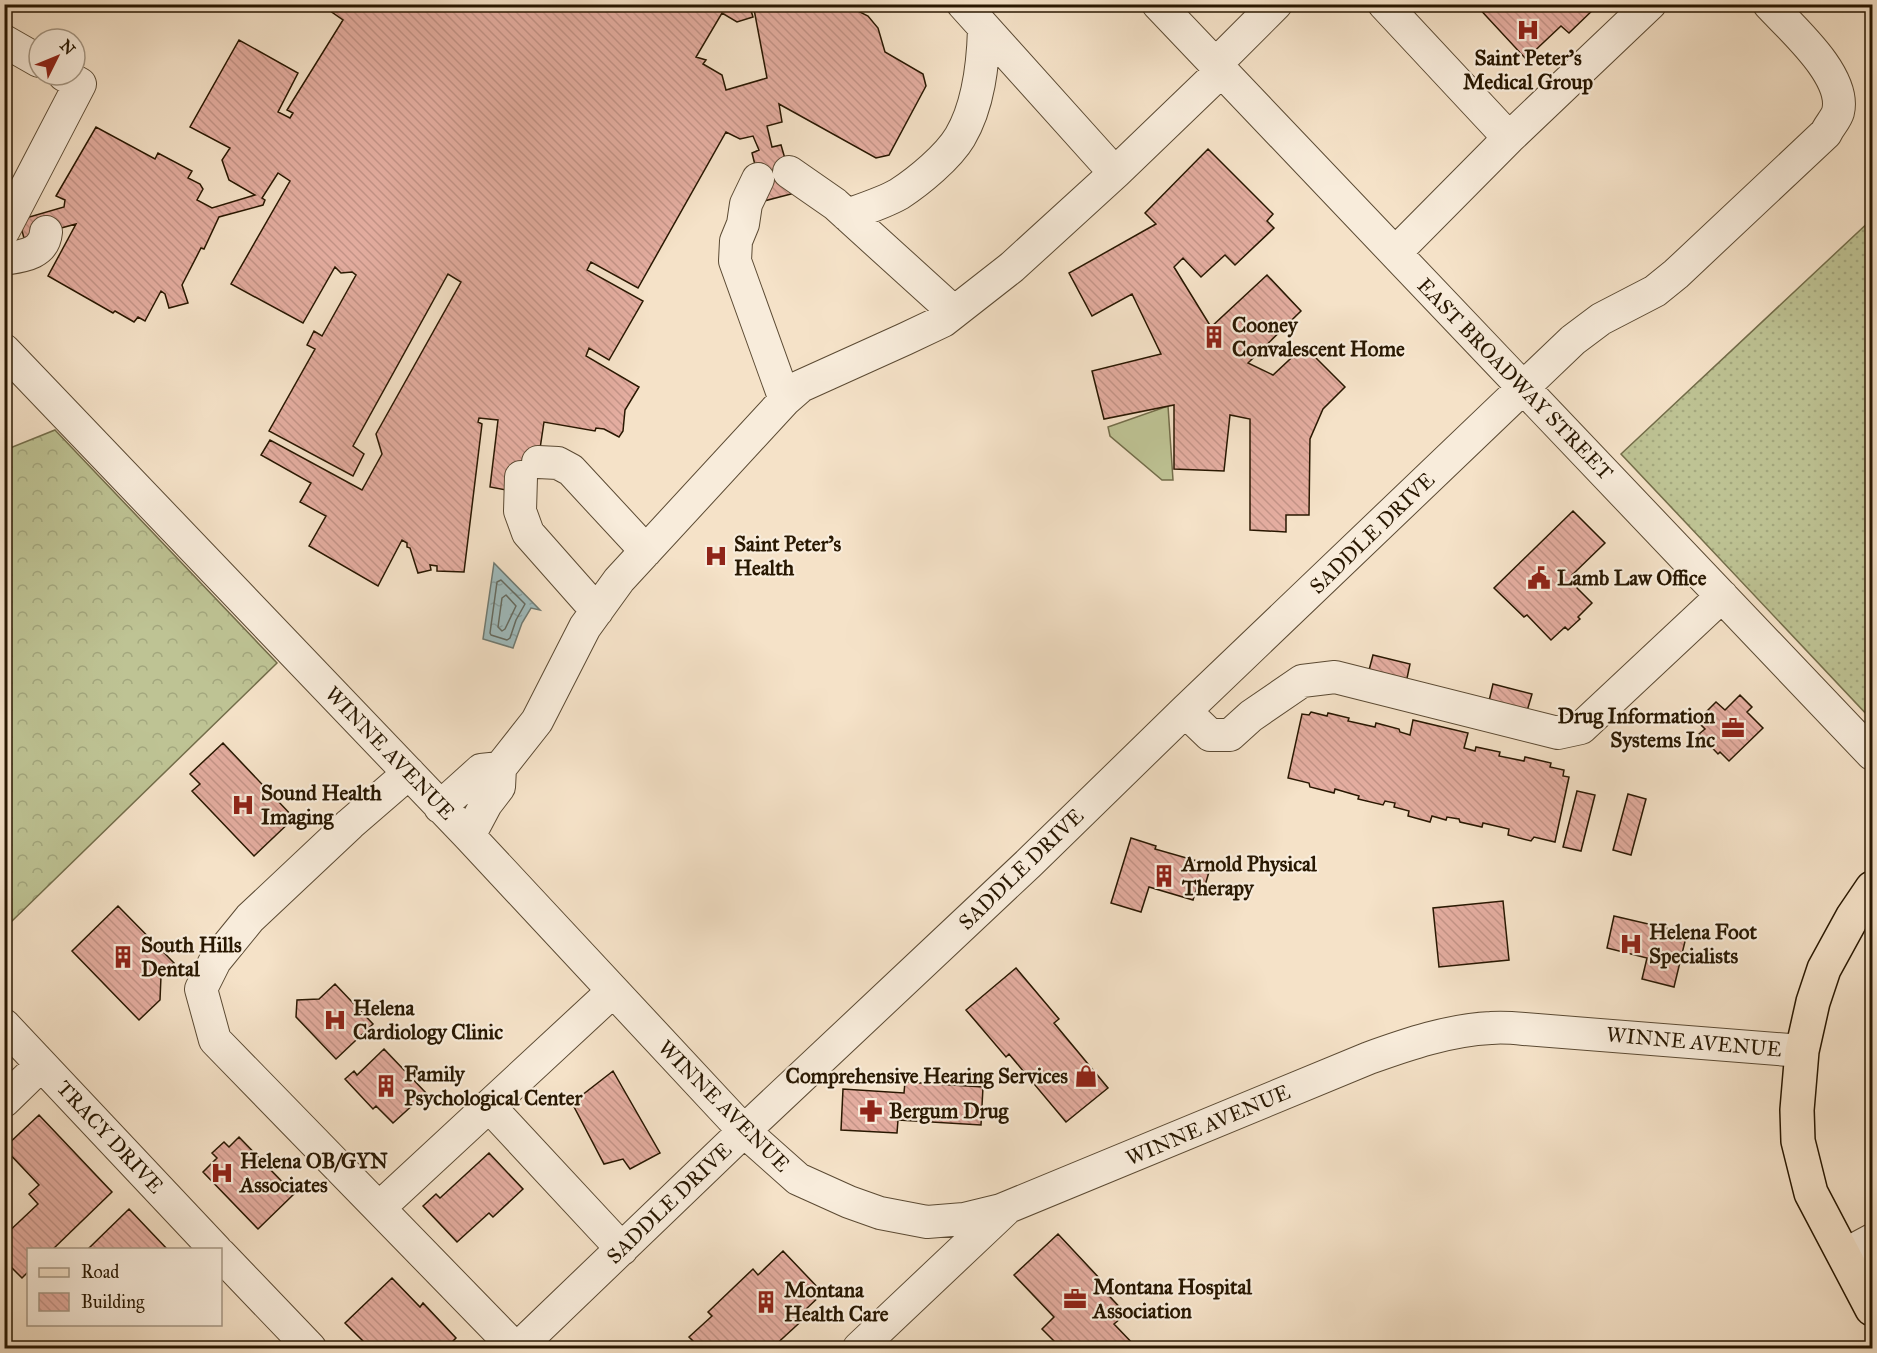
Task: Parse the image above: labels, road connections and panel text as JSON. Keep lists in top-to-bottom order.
{
  "streets": {
    "street": [
      "EAST BROADWAY STREET",
      "SADDLE DRIVE",
      "WINNE AVENUE",
      "TRACY DRIVE"
    ]
  },
  "crossings": [
    ["EAST BROADWAY STREET", "SADDLE DRIVE"],
    ["SADDLE DRIVE", "WINNE AVENUE"]
  ],
  "places": {
    "hospital": [
      "Saint Peter's Medical Group",
      "Saint Peter's Health",
      "Sound Health Imaging",
      "Helena Foot Specialists",
      "Helena Cardiology Clinic",
      "Helena OB/GYN Associates"
    ],
    "building": [
      "Cooney Convalescent Home",
      "Arnold Physical Therapy",
      "South Hills Dental",
      "Family Psychological Center",
      "Montana Health Care"
    ],
    "public building": ["Lamb Law Office"],
    "office": ["Drug Information Systems Inc", "Montana Hospital Association"],
    "shop": ["Comprehensive Hearing Services"],
    "pharmacy": ["Bergum Drug"]
  },
  "legend": ["Road", "Building"],
  "north": "top right"
}
